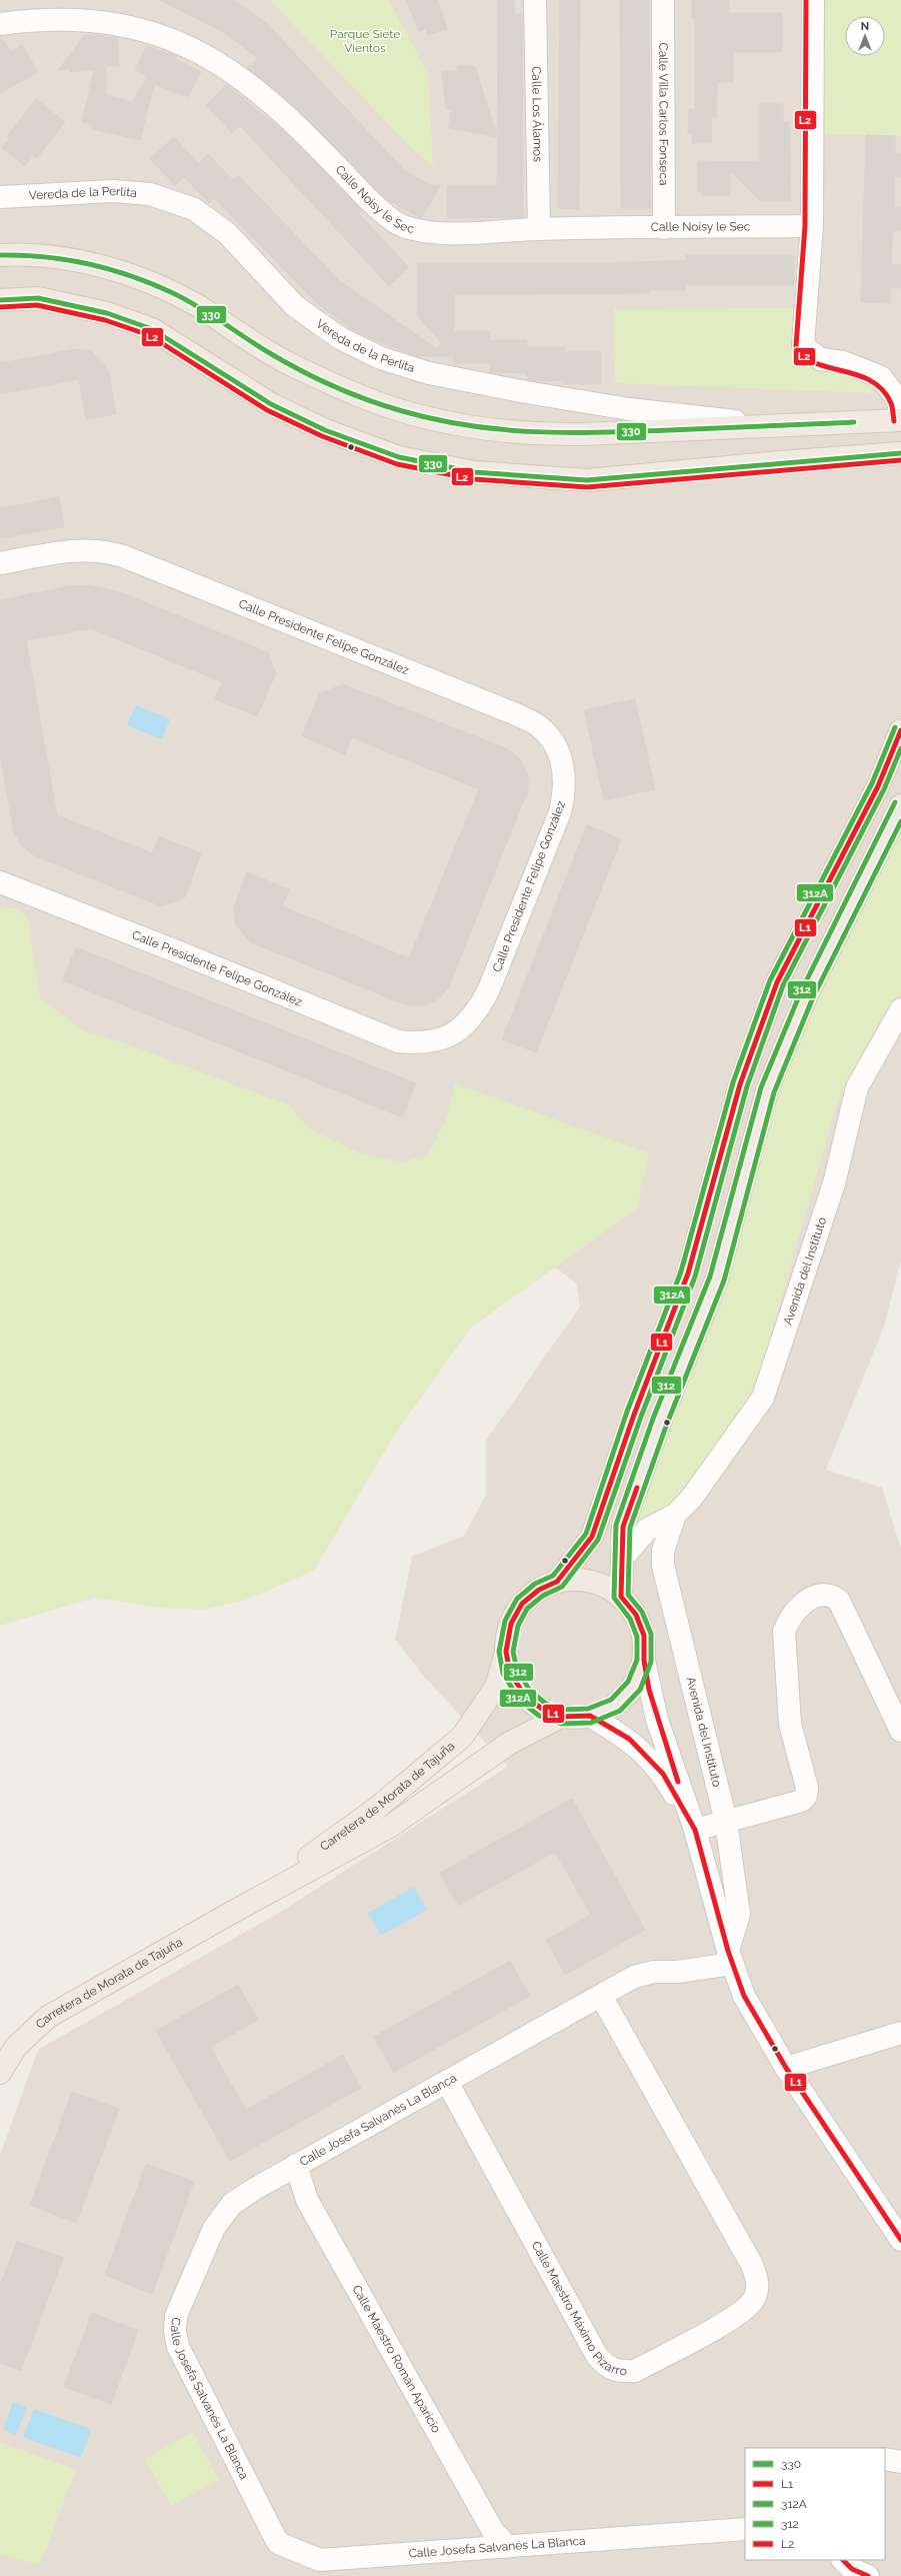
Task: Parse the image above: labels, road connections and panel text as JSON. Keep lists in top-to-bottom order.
{
  "streets": {
    "main road": ["Carretera de Morata de Tajuña"],
    "street": [
      "Calle Los Álamos",
      "Calle Villa Carlos Fonseca",
      "Vereda de la Perlita",
      "Calle Noisy le Sec",
      "Calle Presidente Felipe González",
      "Avenida del Instituto",
      "Calle Josefa Salvanés La Blanca",
      "Calle Maestro Máximo Pizarro",
      "Calle Maestro Román Aparicio"
    ]
  },
  "crossings": [
    ["Calle Los Álamos", "Calle Noisy le Sec"],
    ["Calle Villa Carlos Fonseca", "Calle Noisy le Sec"],
    ["Avenida del Instituto", "Calle Josefa Salvanés La Blanca"],
    ["Calle Josefa Salvanés La Blanca", "Calle Maestro Máximo Pizarro"],
    ["Calle Josefa Salvanés La Blanca", "Calle Maestro Román Aparicio"]
  ],
  "parks": ["Parque Siete Vientos"],
  "lines": [
    "transit line L2",
    "transit line 330",
    "transit line 312A",
    "transit line L1",
    "transit line 312"
  ],
  "legend": [
    "330",
    "L1",
    "312A",
    "312",
    "L2"
  ],
  "north": "top"
}
